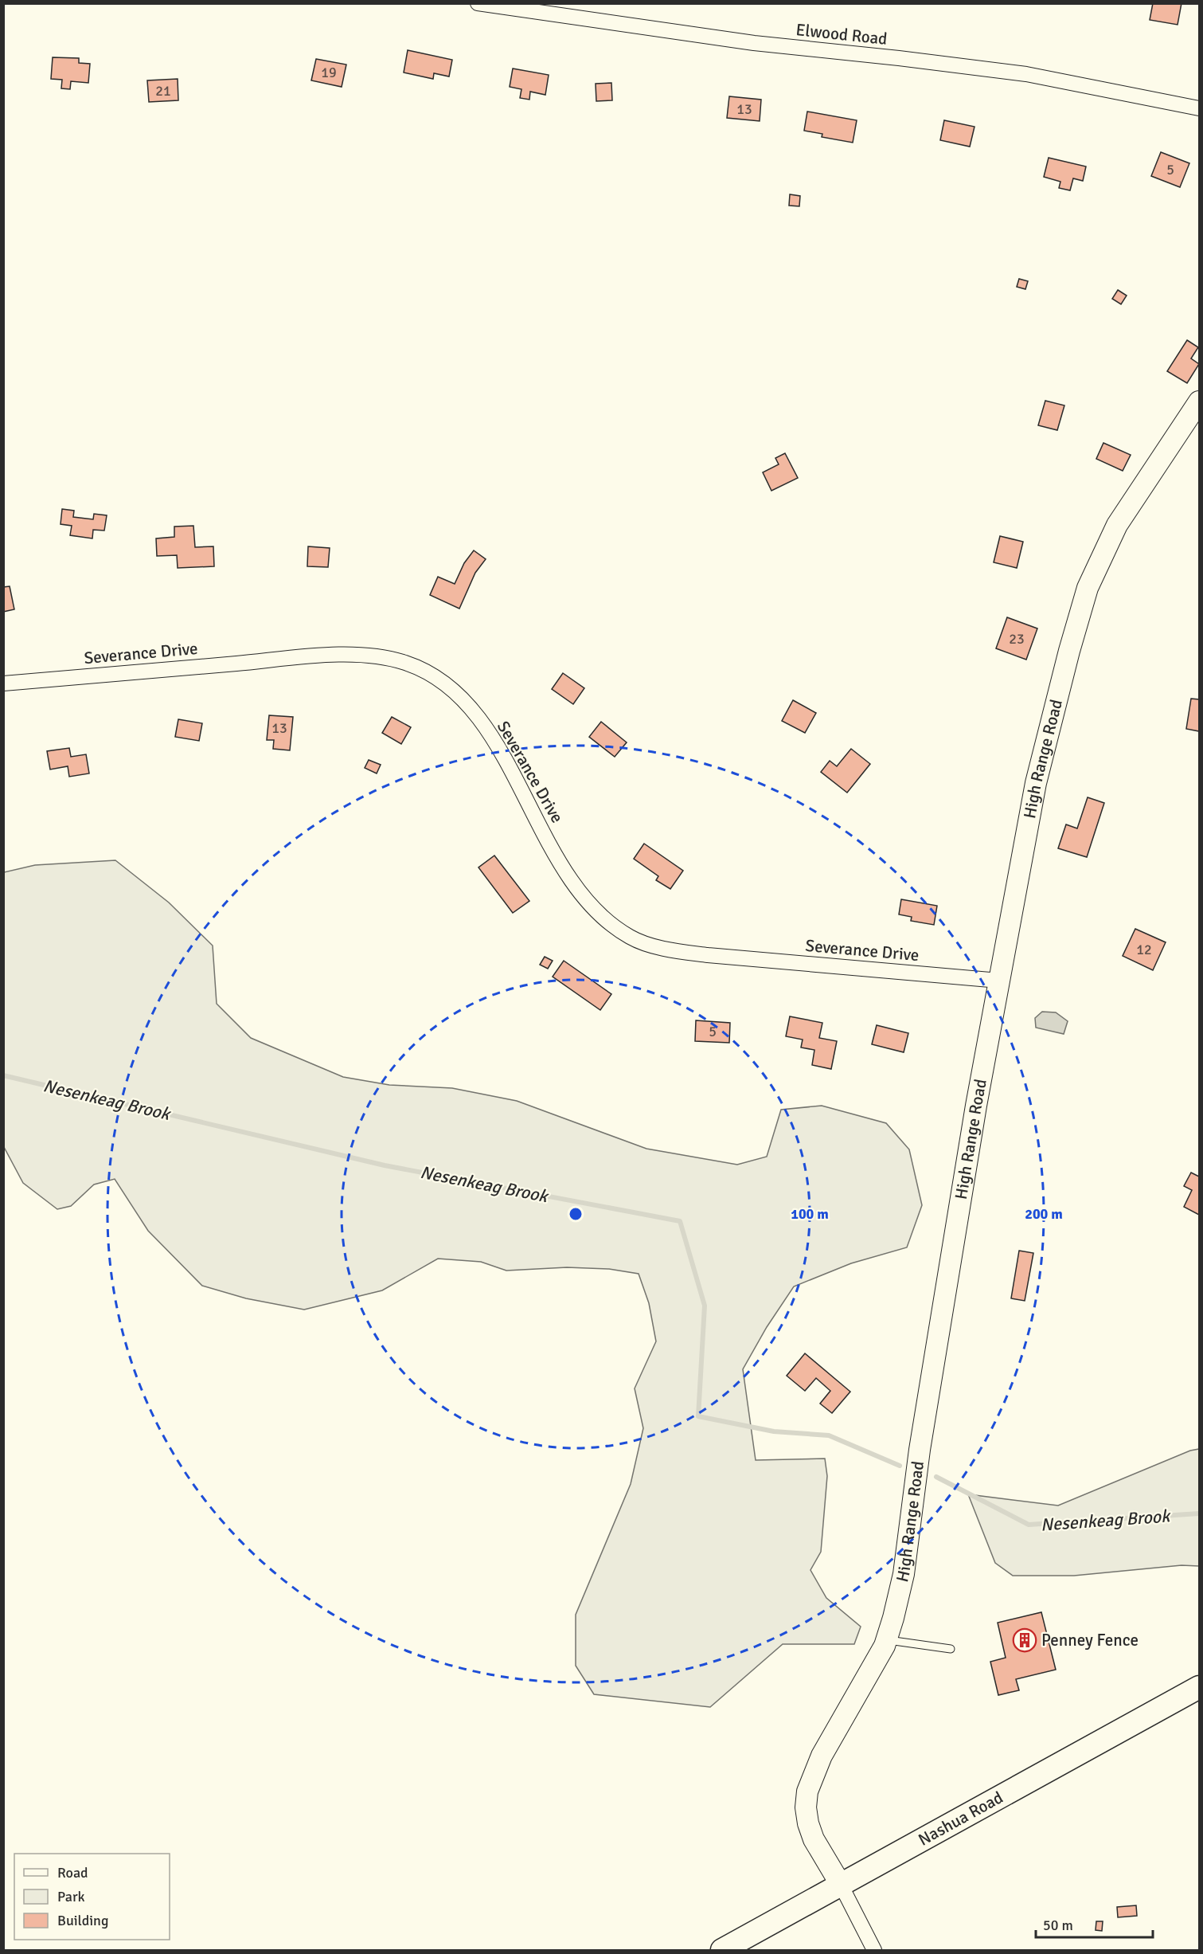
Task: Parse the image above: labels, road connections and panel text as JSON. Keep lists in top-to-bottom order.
{
  "streets": {
    "main road": ["Nashua Road"],
    "street": ["Elwood Road", "Severance Drive", "High Range Road"]
  },
  "crossings": [
    ["Severance Drive", "High Range Road"],
    ["High Range Road", "Nashua Road"]
  ],
  "water": ["Nesenkeag Brook"],
  "places": {
    "building": ["Penney Fence"]
  },
  "house_numbers": [
    "19",
    "21",
    "13",
    "5",
    "23",
    "13",
    "12",
    "5"
  ],
  "legend": ["Road", "Park", "Building"],
  "scale_bar": "50 m",
  "rings": ["100 m", "200 m"]
}
